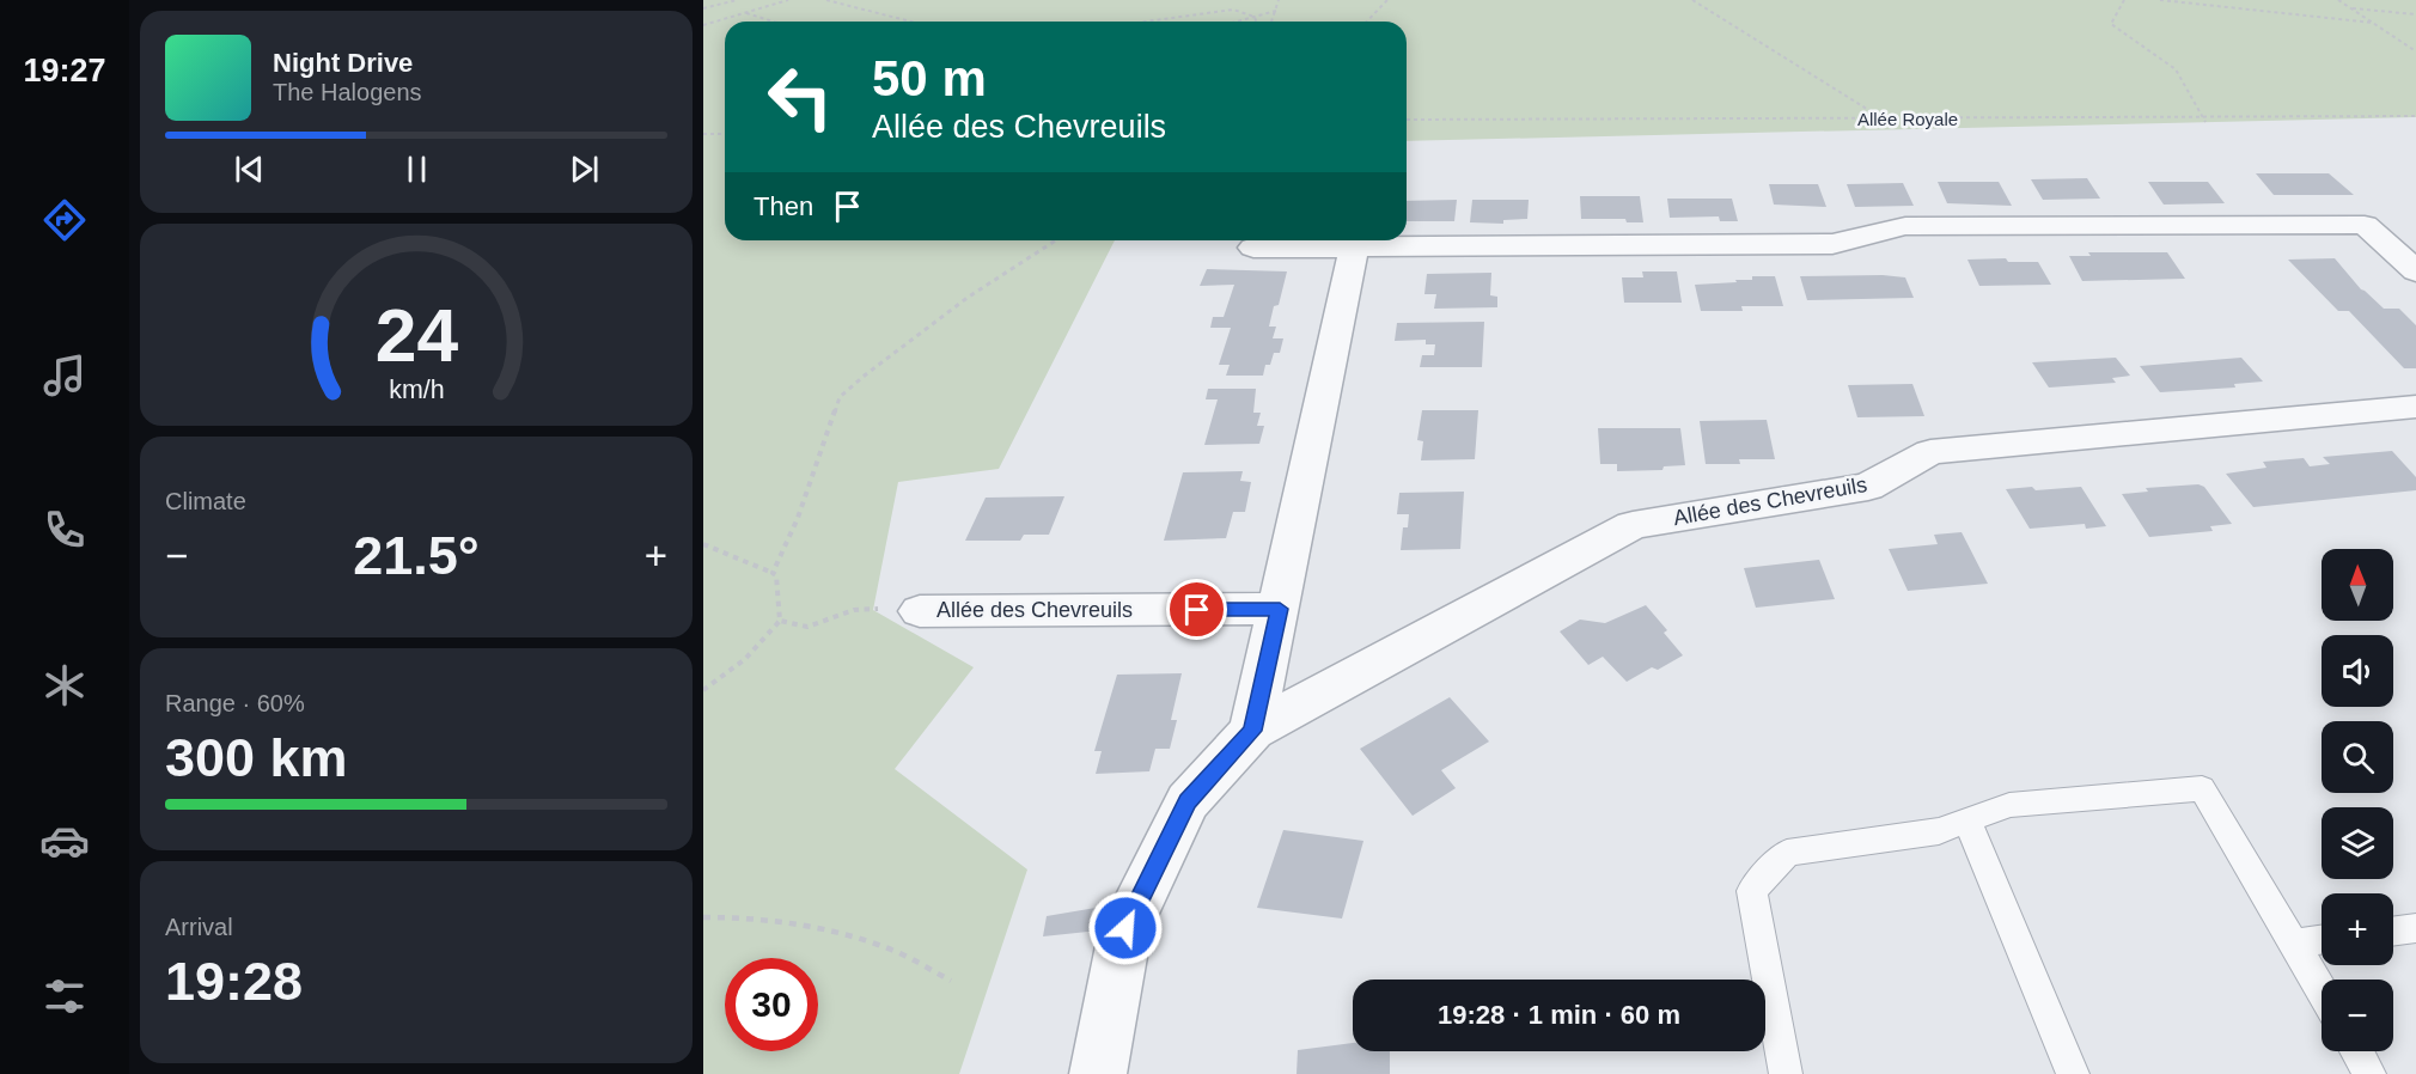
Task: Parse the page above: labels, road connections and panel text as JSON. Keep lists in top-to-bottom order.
{
  "streets": {
    "street": ["Allée des Chevreuils"],
    "path": ["Allée Royale"]
  },
  "north": "top",
  "page": {
    "tabs": "19:27",
    "turn": ["50 m", "Allée des Chevreuils"],
    "song": ["Night Drive", "The Halogens"],
    "then": "Then",
    "tile": [
      "Climate",
      ["Range · 60%", "300 km"],
      ["Arrival", "19:28"]
    ],
    "heat": ["−", "21.5°", "+"],
    "map_buttons": ["+", "−"],
    "limit": "30",
    "trip": "19:28 · 1 min · 60 m",
    "gauge": ["24", "km/h"]
  }
}
